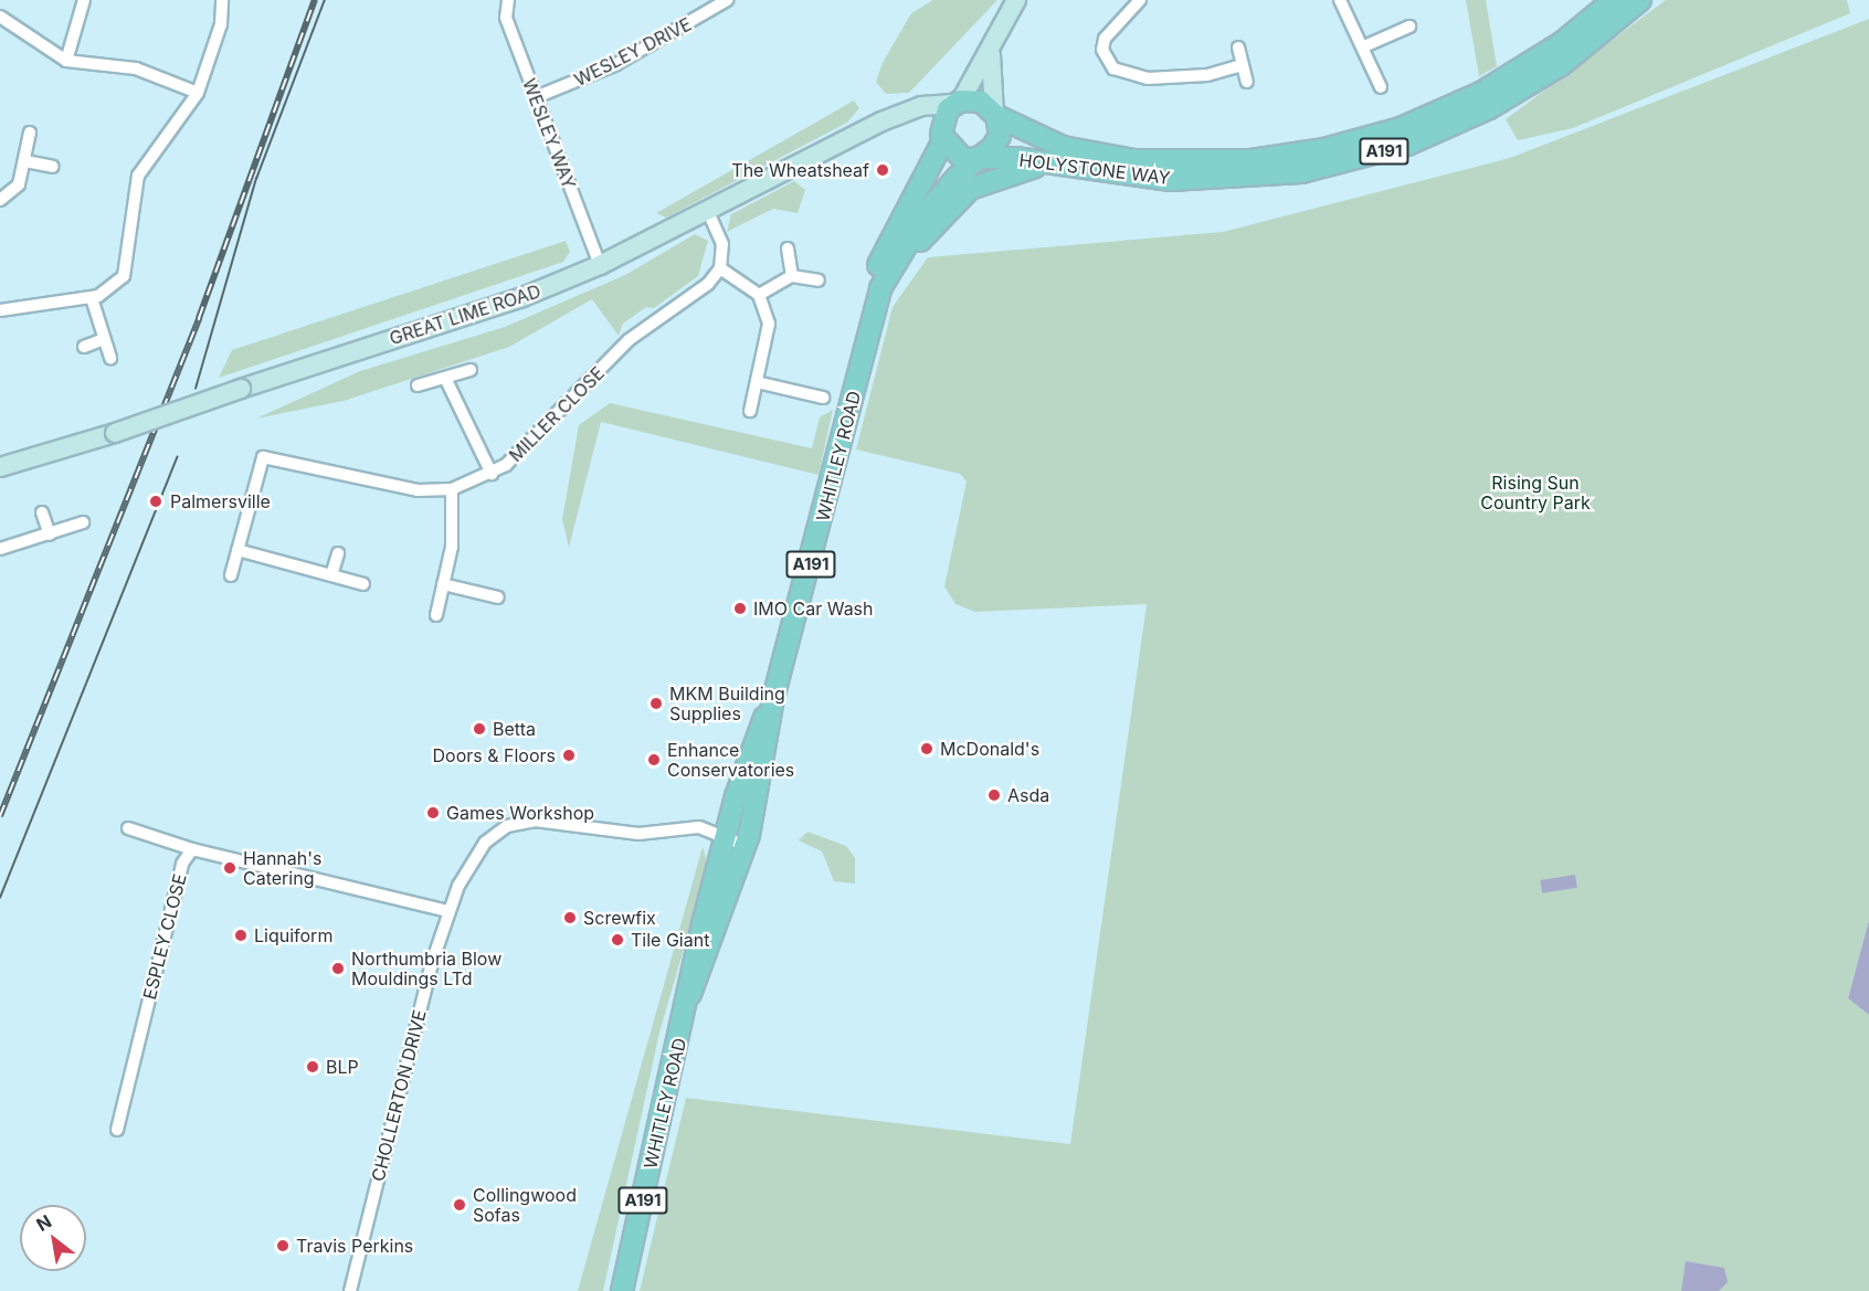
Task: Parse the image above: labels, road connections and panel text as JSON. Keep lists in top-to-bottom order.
{
  "streets": {
    "main road": [
      "A191",
      "HOLYSTONE WAY",
      "GREAT LIME ROAD",
      "WHITLEY ROAD"
    ],
    "street": [
      "WESLEY DRIVE",
      "WESLEY WAY",
      "MILLER CLOSE",
      "ESPLEY CLOSE",
      "CHOLLERTON DRIVE"
    ]
  },
  "crossings": [
    ["WESLEY DRIVE", "WESLEY WAY"],
    ["WESLEY WAY", "GREAT LIME ROAD"],
    ["A191", "HOLYSTONE WAY"],
    ["A191", "GREAT LIME ROAD"],
    ["A191", "WHITLEY ROAD"],
    ["HOLYSTONE WAY", "GREAT LIME ROAD"],
    ["HOLYSTONE WAY", "WHITLEY ROAD"],
    ["GREAT LIME ROAD", "WHITLEY ROAD"],
    ["WHITLEY ROAD", "CHOLLERTON DRIVE"],
    ["ESPLEY CLOSE", "CHOLLERTON DRIVE"]
  ],
  "parks": ["Rising Sun Country Park"],
  "places": [
    "The Wheatsheaf",
    "Palmersville",
    "IMO Car Wash",
    "MKM Building Supplies",
    "Betta",
    "McDonald's",
    "Doors & Floors",
    "Enhance Conservatories",
    "Asda",
    "Games Workshop",
    "Hannah's Catering",
    "Screwfix",
    "Liquiform",
    "Tile Giant",
    "Northumbria Blow Mouldings LTd",
    "BLP",
    "Collingwood Sofas",
    "Travis Perkins"
  ],
  "north": "top left"
}
